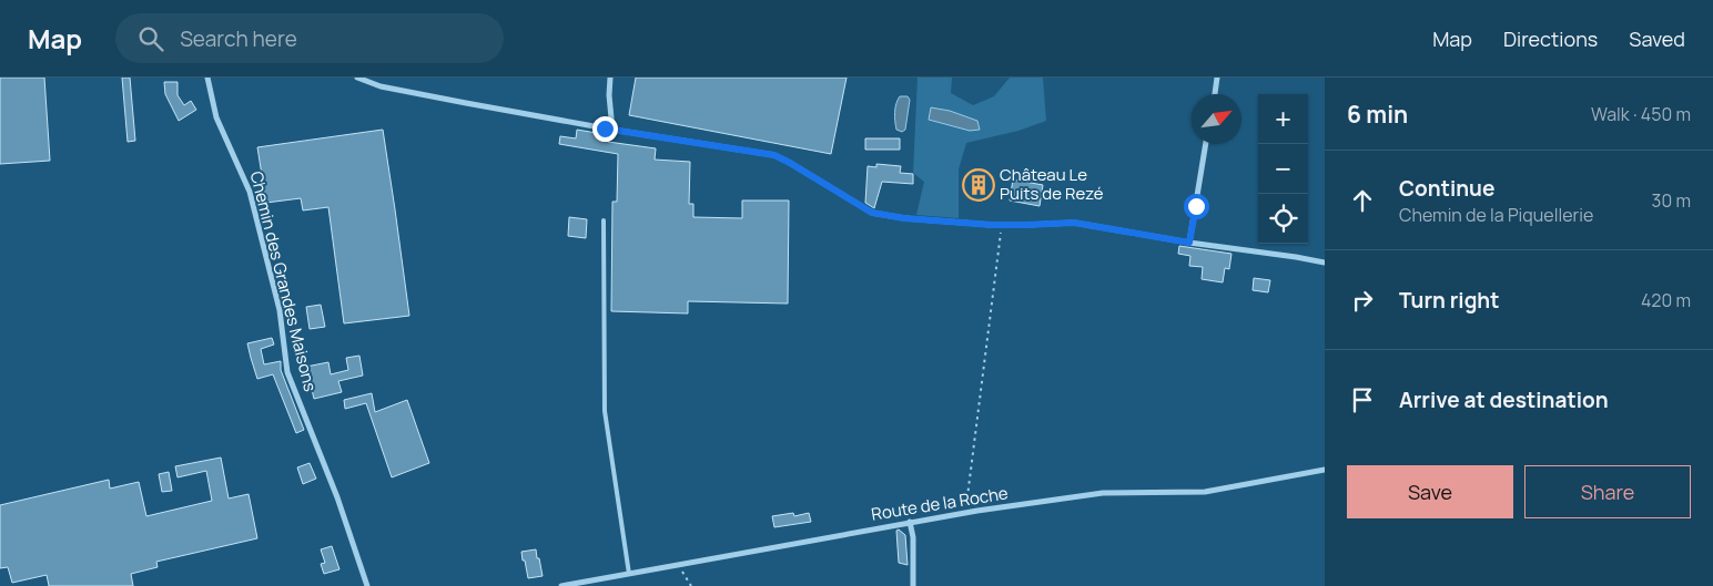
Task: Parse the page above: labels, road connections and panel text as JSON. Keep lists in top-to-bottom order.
{
  "streets": {
    "street": ["Chemin des Grandes Maisons", "Route de la Roche"]
  },
  "places": {
    "building": ["Château Le Puits de Rezé"]
  },
  "north": "top right",
  "page": {
    "header": "Map",
    "search": "Search here",
    "nav": ["Map", "Directions", "Saved"],
    "heading": ["6 min", "Walk · 450 m"],
    "map_buttons": ["+", "−"],
    "list": [
      ["Continue", "Chemin de la Piquellerie", "30 m"],
      ["Turn right", "420 m"],
      "Arrive at destination"
    ],
    "buttons": ["Save", "Share"]
  }
}
